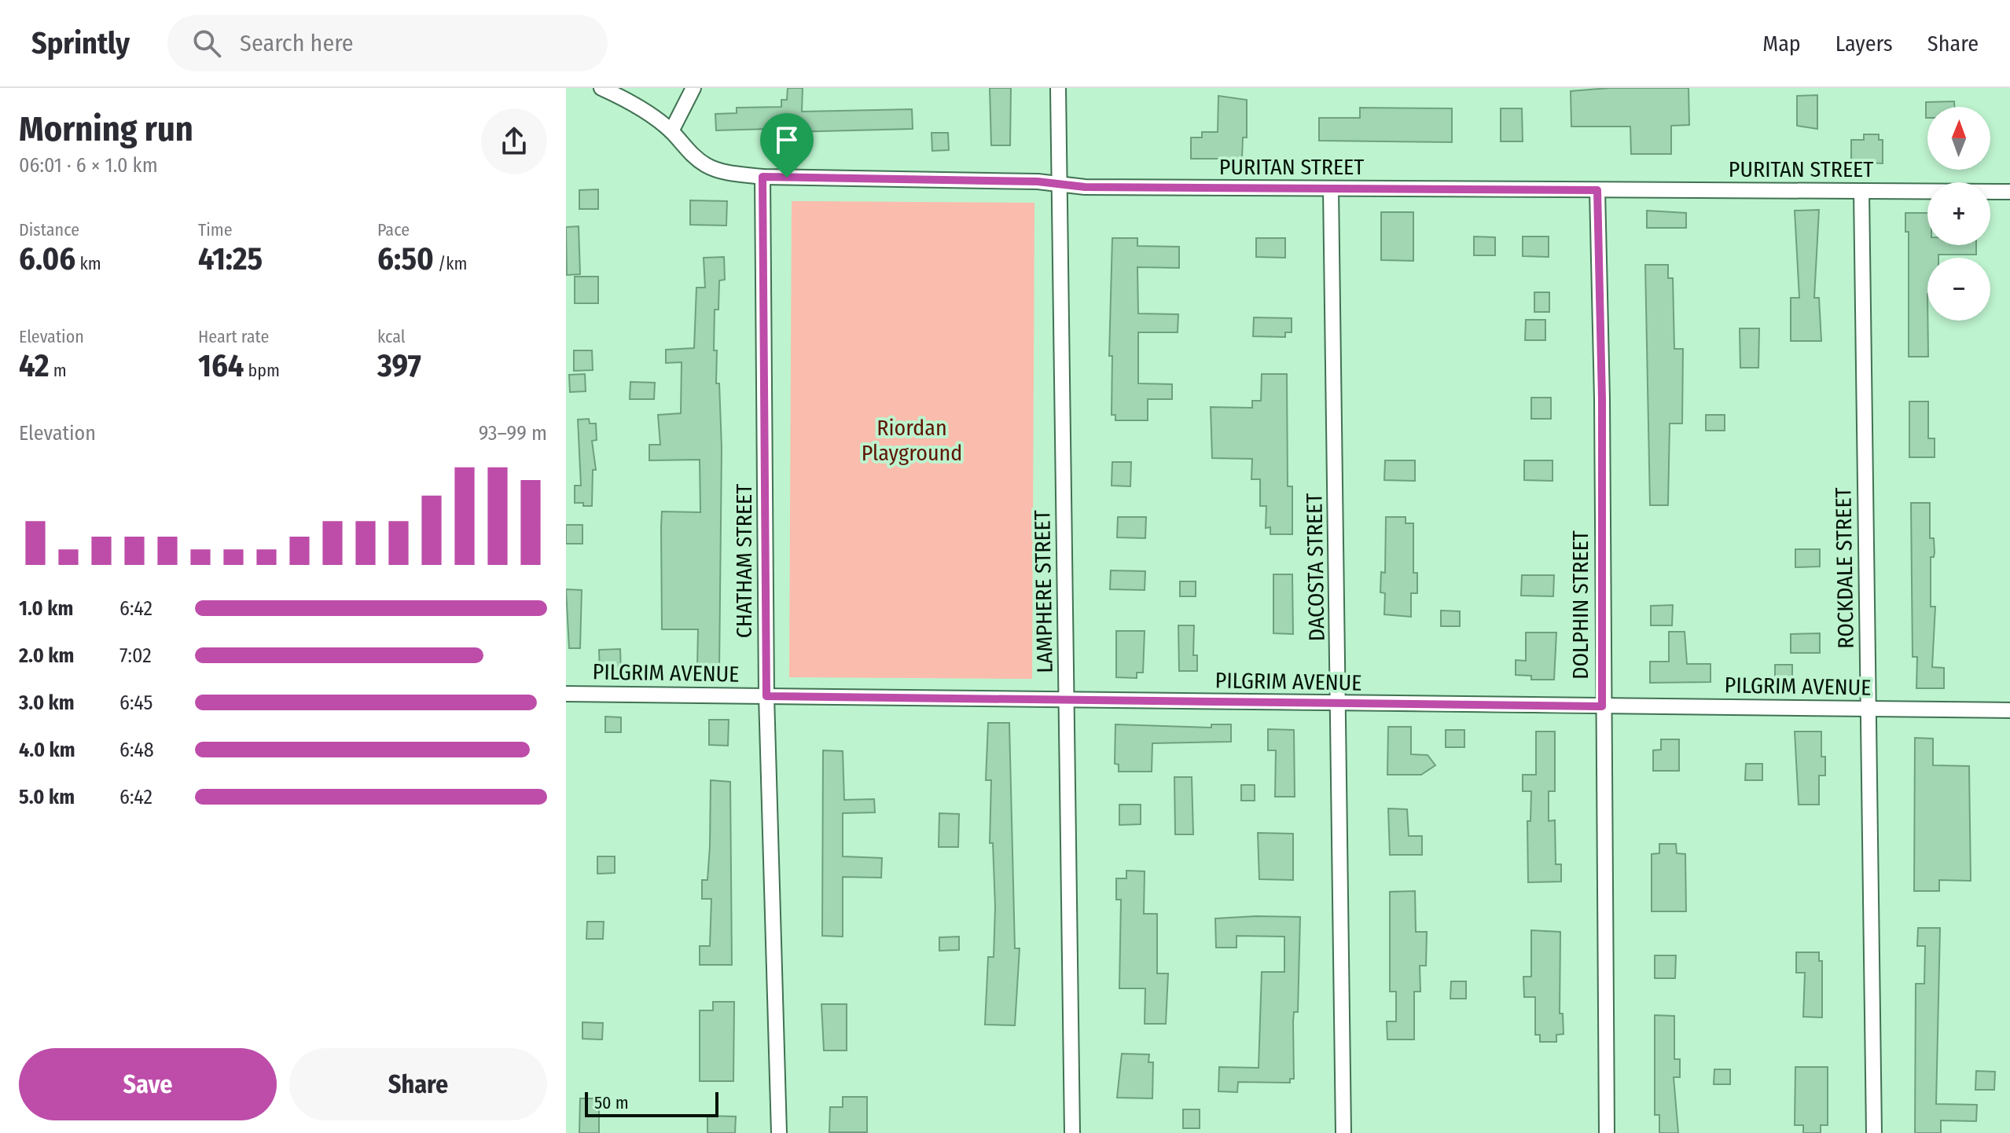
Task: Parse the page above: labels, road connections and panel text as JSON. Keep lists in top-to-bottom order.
{
  "streets": {
    "street": [
      "PURITAN STREET",
      "CHATHAM STREET",
      "DACOSTA STREET",
      "ROCKDALE STREET",
      "LAMPHERE STREET",
      "DOLPHIN STREET",
      "PILGRIM AVENUE"
    ]
  },
  "crossings": [
    ["PURITAN STREET", "CHATHAM STREET"],
    ["PURITAN STREET", "DACOSTA STREET"],
    ["PURITAN STREET", "ROCKDALE STREET"],
    ["PURITAN STREET", "LAMPHERE STREET"],
    ["PURITAN STREET", "DOLPHIN STREET"],
    ["CHATHAM STREET", "PILGRIM AVENUE"],
    ["DACOSTA STREET", "PILGRIM AVENUE"],
    ["ROCKDALE STREET", "PILGRIM AVENUE"],
    ["LAMPHERE STREET", "PILGRIM AVENUE"],
    ["DOLPHIN STREET", "PILGRIM AVENUE"]
  ],
  "parks": ["Riordan Playground"],
  "scale_bar": "50 m",
  "north": "top",
  "page": {
    "header": "Sprintly",
    "search": "Search here",
    "nav": ["Map", "Layers", "Share"],
    "heading": ["Morning run", "06:01 · 6 × 1.0 km"],
    "map_buttons": ["+", "−"],
    "stats": [
      ["Distance", "6.06 km"],
      ["Time", "41:25"],
      ["Pace", "6:50 /km"],
      ["Elevation", "42 m"],
      ["Heart rate", "164 bpm"],
      ["kcal", "397"]
    ],
    "chart": ["Elevation", "93–99 m"],
    "list": [
      {
        "name": "1.0 km",
        "note": "6:42"
      },
      {
        "name": "2.0 km",
        "note": "7:02"
      },
      {
        "name": "3.0 km",
        "note": "6:45"
      },
      {
        "name": "4.0 km",
        "note": "6:48"
      },
      {
        "name": "5.0 km",
        "note": "6:42"
      }
    ],
    "buttons": ["Save", "Share"],
    "scale": "50 m"
  }
}
